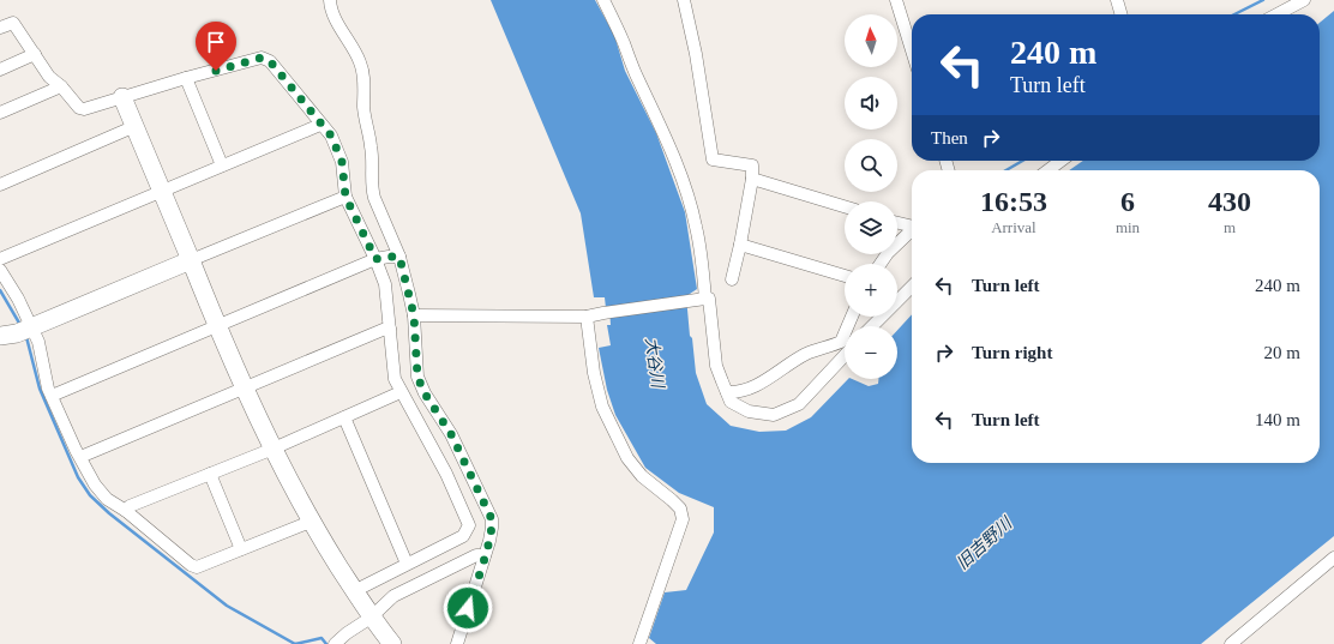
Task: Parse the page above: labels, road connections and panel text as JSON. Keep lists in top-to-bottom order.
{
  "water": ["大谷川", "旧吉野川"],
  "north": "top",
  "page": {
    "map_buttons": ["+", "−"],
    "turn": ["240 m", "Turn left"],
    "then": "Then",
    "eta": [
      "16:53",
      "Arrival",
      "6",
      "min",
      "430",
      "m"
    ],
    "list": [
      {
        "name": "Turn left",
        "value": "240 m"
      },
      {
        "name": "Turn right",
        "value": "20 m"
      },
      {
        "name": "Turn left",
        "value": "140 m"
      }
    ]
  }
}
